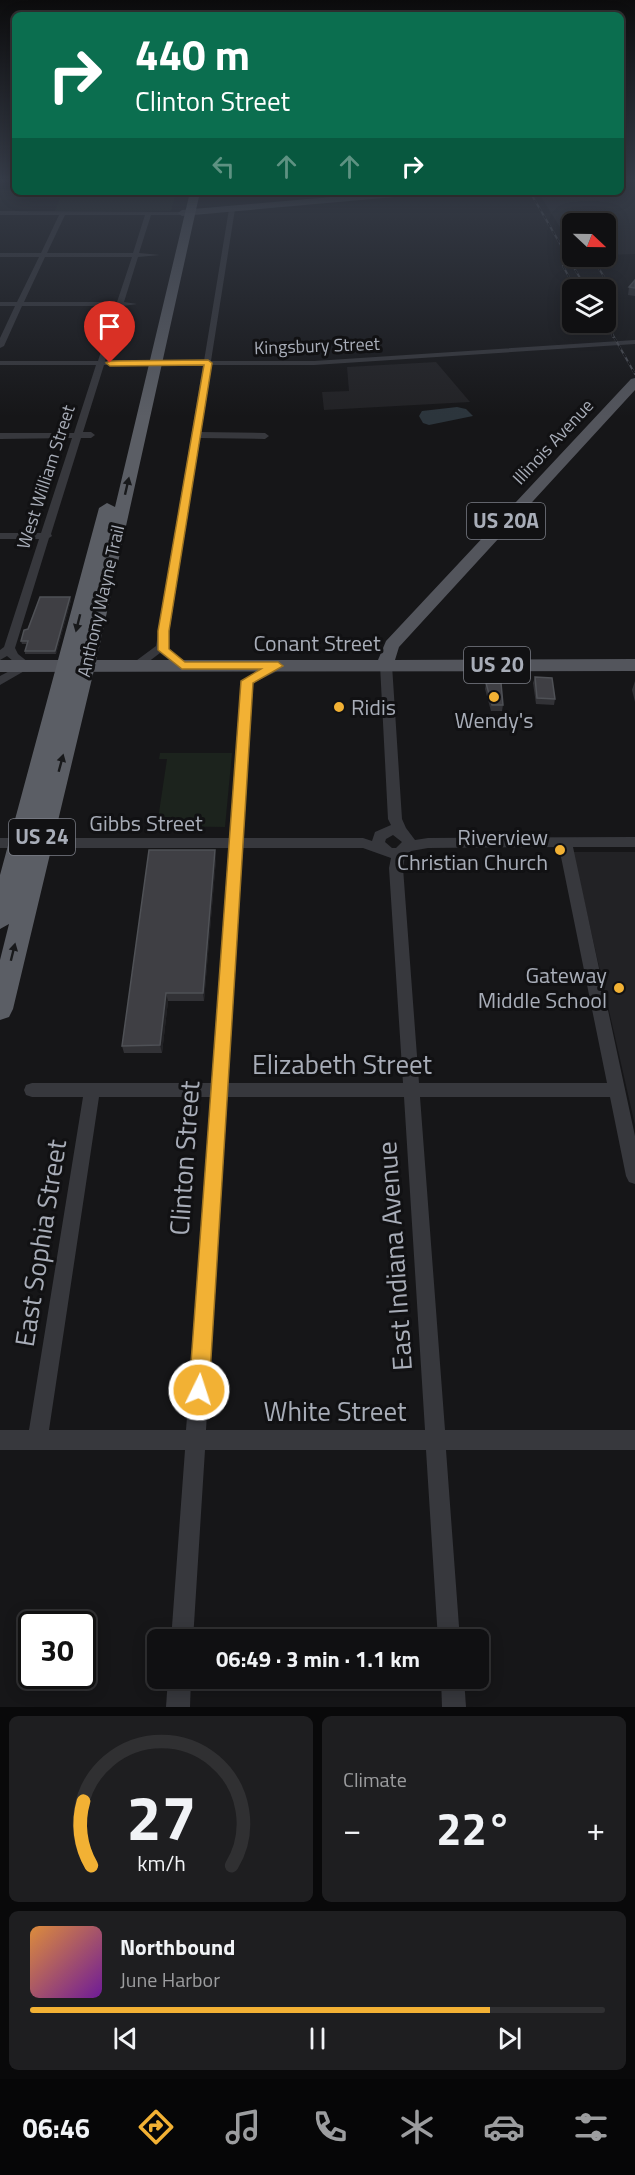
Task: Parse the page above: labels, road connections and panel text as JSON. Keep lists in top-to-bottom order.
{
  "streets": {
    "highway": ["Anthony Wayne Trail", "US 24"],
    "main road": [
      "Illinois Avenue",
      "US 20A",
      "Conant Street",
      "US 20"
    ],
    "street": [
      "Kingsbury Street",
      "West William Street",
      "Gibbs Street",
      "Elizabeth Street",
      "Clinton Street",
      "East Sophia Street",
      "East Indiana Avenue",
      "White Street"
    ]
  },
  "crossings": [
    ["Kingsbury Street", "West William Street"],
    ["Kingsbury Street", "Anthony Wayne Trail"],
    ["Illinois Avenue", "Conant Street"],
    ["Illinois Avenue", "East Indiana Avenue"],
    ["West William Street", "Conant Street"],
    ["Anthony Wayne Trail", "Conant Street"],
    ["Anthony Wayne Trail", "Gibbs Street"],
    ["Conant Street", "East Indiana Avenue"],
    ["Gibbs Street", "Clinton Street"],
    ["Gibbs Street", "East Indiana Avenue"],
    ["Elizabeth Street", "Clinton Street"],
    ["Elizabeth Street", "East Sophia Street"],
    ["Elizabeth Street", "East Indiana Avenue"],
    ["Clinton Street", "White Street"],
    ["East Sophia Street", "White Street"],
    ["East Indiana Avenue", "White Street"]
  ],
  "places": [
    "Wendy's",
    "Ridis",
    "Riverview Christian Church",
    "Gateway Middle School"
  ],
  "north": "right",
  "page": {
    "turn": ["440 m", "Clinton Street"],
    "limit": "30",
    "trip": "06:49 · 3 min · 1.1 km",
    "tile": "Climate",
    "heat": ["−", "22°", "+"],
    "song": ["Northbound", "June Harbor"],
    "tabs": "06:46",
    "gauge": ["27", "km/h"]
  }
}
